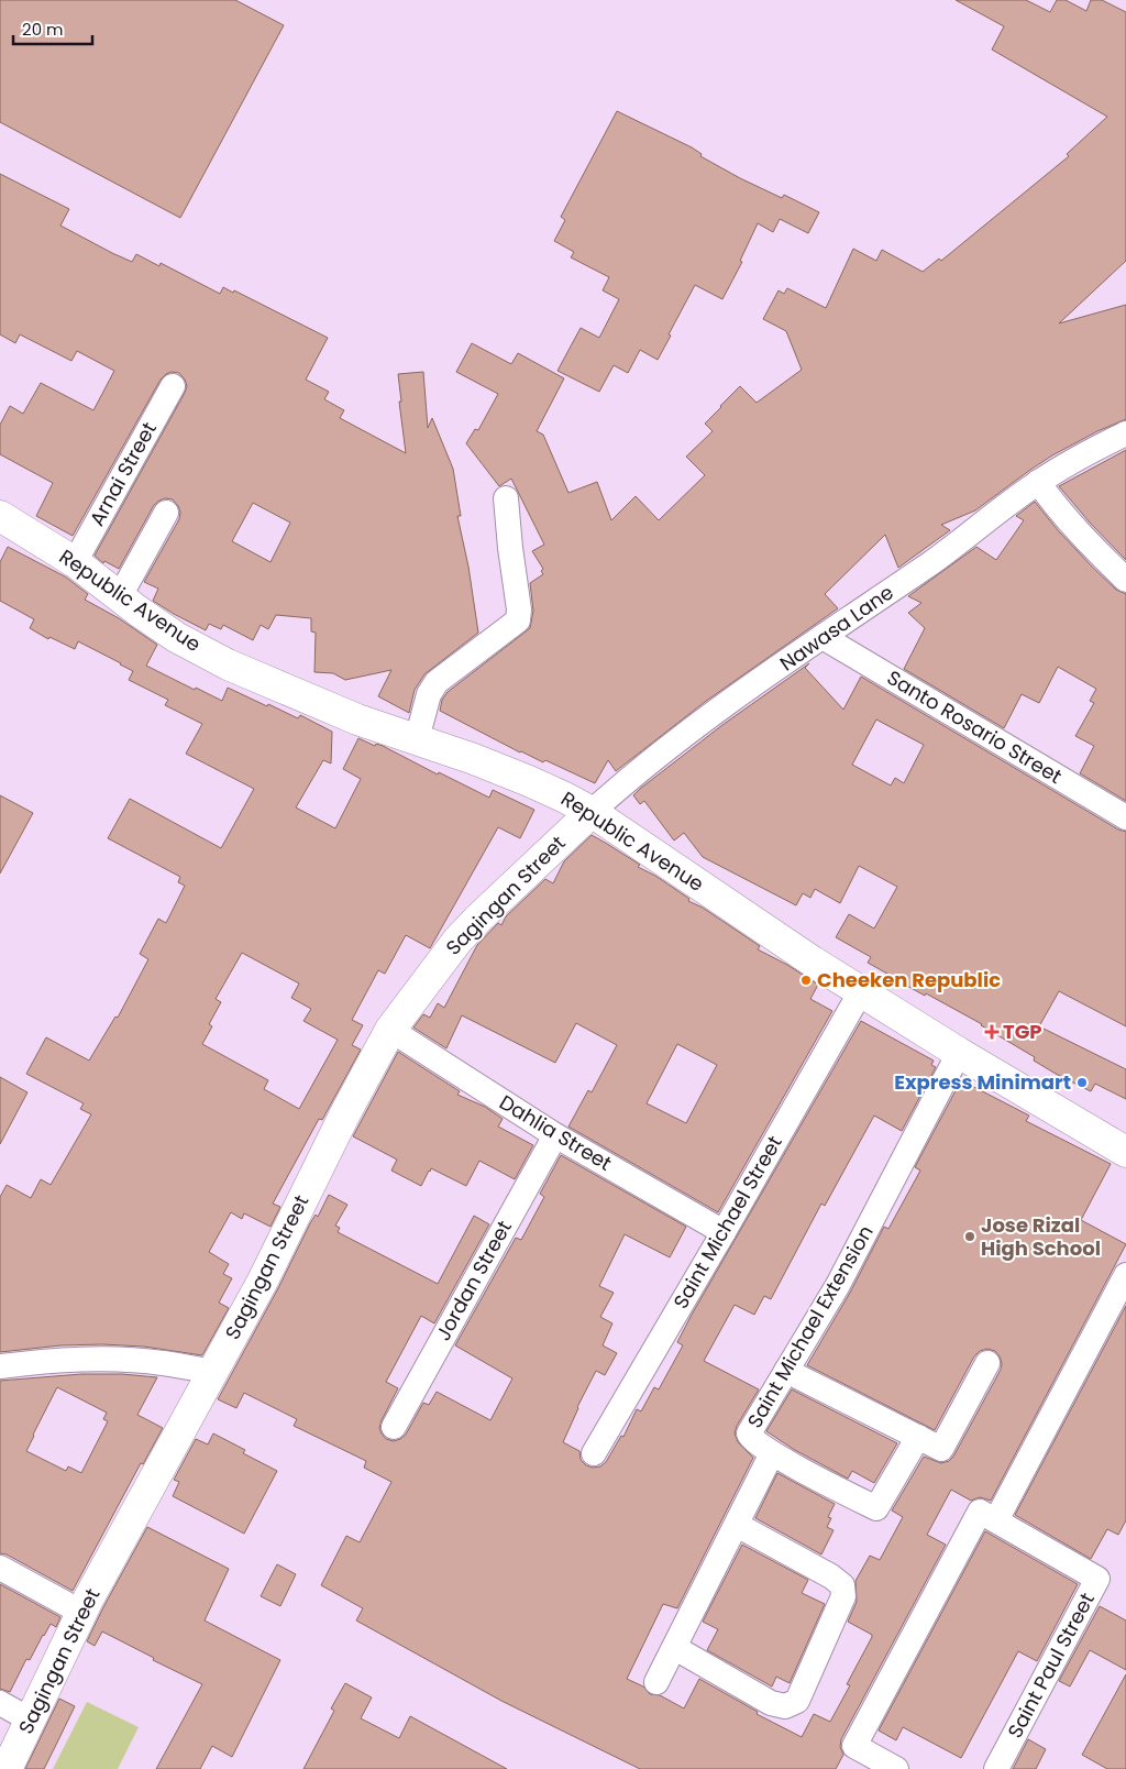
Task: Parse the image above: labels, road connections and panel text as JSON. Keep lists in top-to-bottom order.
{
  "streets": {
    "main road": ["Republic Avenue", "Sagingan Street"],
    "street": [
      "Arnai Street",
      "Nawasa Lane",
      "Santo Rosario Street",
      "Dahlia Street",
      "Saint Michael Street",
      "Jordan Street",
      "Saint Michael Extension",
      "Saint Paul Street"
    ]
  },
  "crossings": [
    ["Arnai Street", "Republic Avenue"],
    ["Republic Avenue", "Nawasa Lane"],
    ["Republic Avenue", "Sagingan Street"],
    ["Republic Avenue", "Saint Michael Street"],
    ["Republic Avenue", "Saint Michael Extension"],
    ["Nawasa Lane", "Santo Rosario Street"],
    ["Nawasa Lane", "Sagingan Street"],
    ["Sagingan Street", "Dahlia Street"],
    ["Dahlia Street", "Saint Michael Street"],
    ["Dahlia Street", "Jordan Street"]
  ],
  "places": {
    "other": ["Cheeken Republic", "Express Minimart", "Jose Rizal High School"],
    "health": ["TGP"]
  },
  "scale_bar": "20 m"
}
